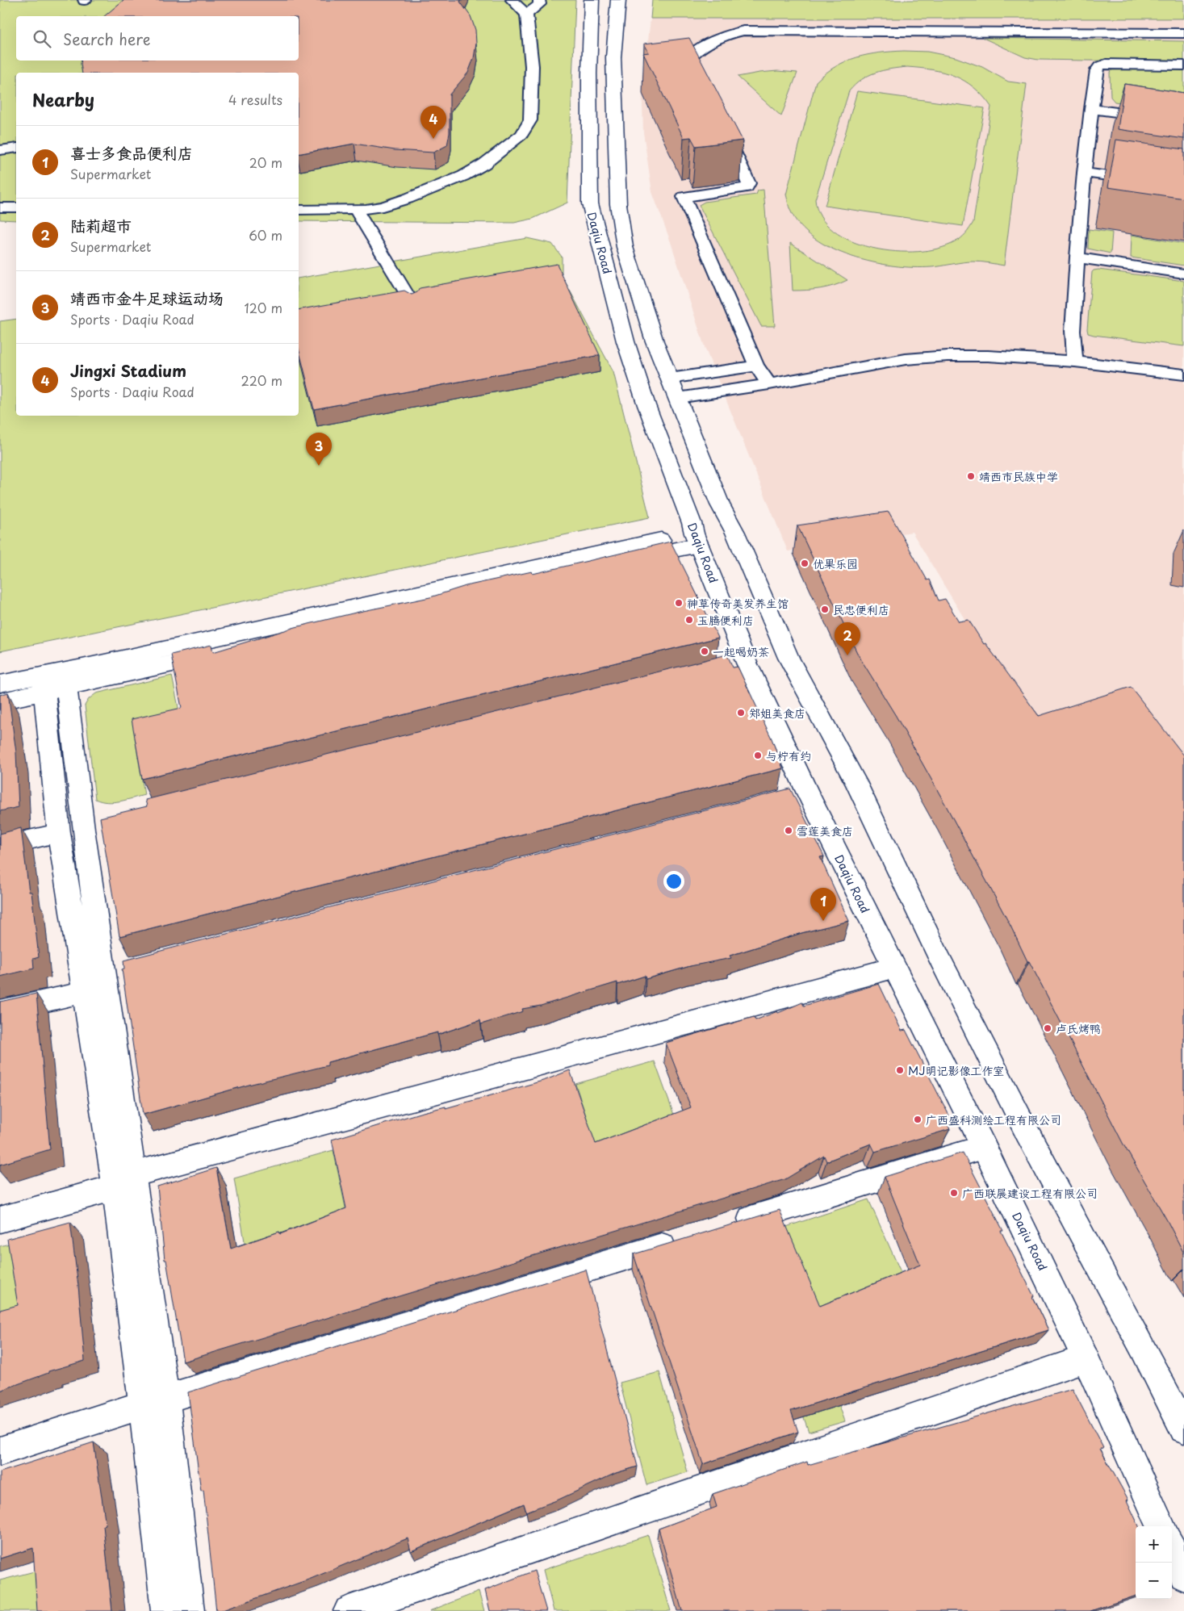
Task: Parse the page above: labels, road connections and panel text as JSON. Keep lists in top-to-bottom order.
{
  "streets": {
    "street": ["Daqiu Road"]
  },
  "places": [
    "靖西市民族中学",
    "优果乐园",
    "神草传奇美发养生馆",
    "民忠便利店",
    "玉腾便利店",
    "一起喝奶茶",
    "郑姐美食店",
    "与柠有约",
    "雪莲美食店",
    "卢氏烤鸭",
    "MJ明记影像工作室",
    "广西盛科测绘工程有限公司",
    "广西联展建设工程有限公司"
  ],
  "page": {
    "search": "Search here",
    "heading": ["Nearby", "4 results"],
    "pins": [
      "4",
      "3",
      "2",
      "1"
    ],
    "list": [
      {
        "mark": "1",
        "name": "喜士多食品便利店",
        "note": "Supermarket",
        "value": "20 m"
      },
      {
        "mark": "2",
        "name": "陆莉超市",
        "note": "Supermarket",
        "value": "60 m"
      },
      {
        "mark": "3",
        "name": "靖西市金牛足球运动场",
        "note": "Sports · Daqiu Road",
        "value": "120 m"
      },
      {
        "mark": "4",
        "name": "Jingxi Stadium",
        "note": "Sports · Daqiu Road",
        "value": "220 m"
      }
    ],
    "map_buttons": ["+", "−"]
  }
}
